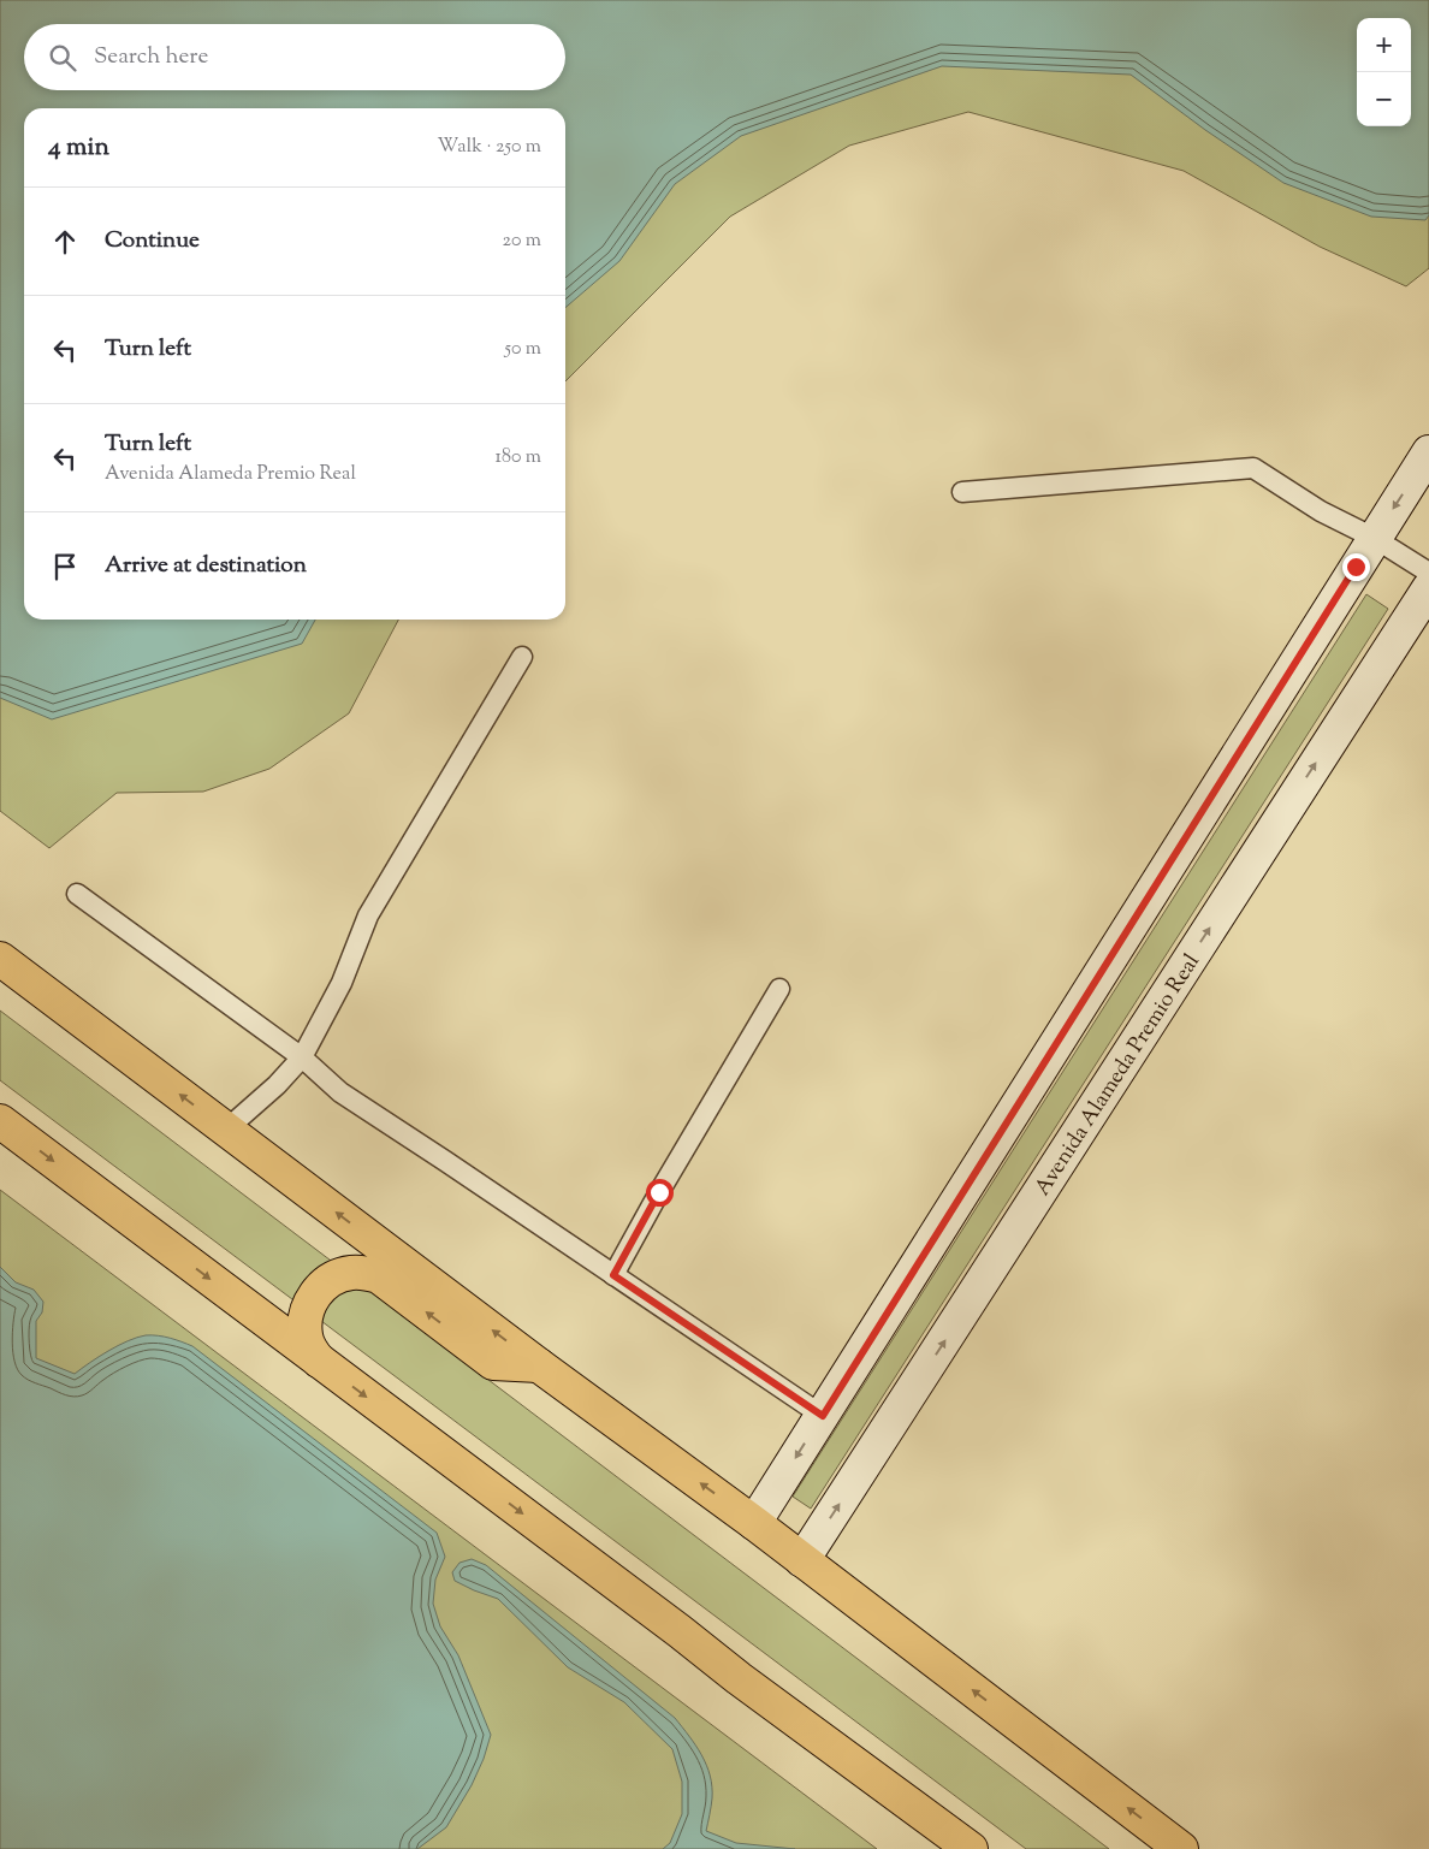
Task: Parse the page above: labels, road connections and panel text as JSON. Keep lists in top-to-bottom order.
{
  "streets": {
    "street": ["Avenida Alameda Premio Real"]
  },
  "page": {
    "map_buttons": ["+", "−"],
    "search": "Search here",
    "heading": ["4 min", "Walk · 250 m"],
    "list": [
      ["Continue", "20 m"],
      ["Turn left", "50 m"],
      ["Turn left", "Avenida Alameda Premio Real", "180 m"],
      "Arrive at destination"
    ]
  }
}
